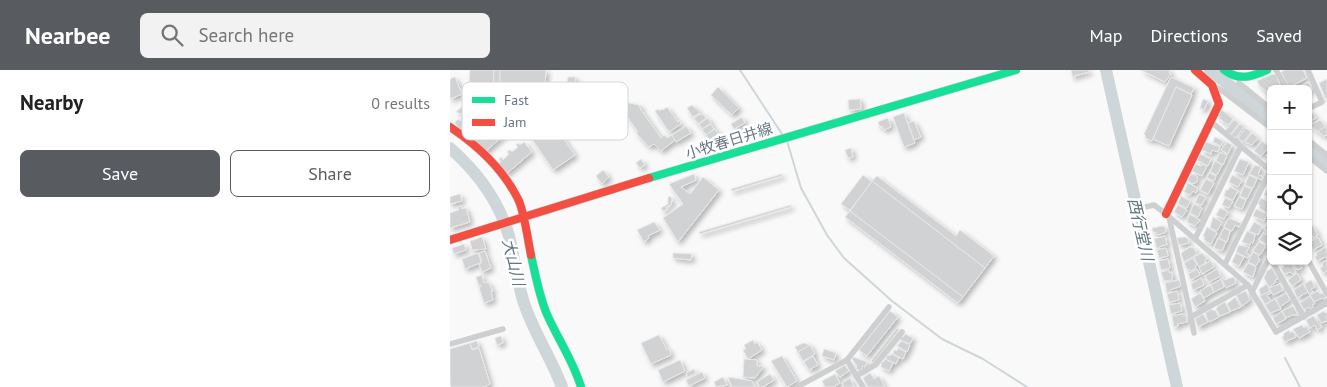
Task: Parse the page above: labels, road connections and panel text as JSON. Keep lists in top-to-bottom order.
{
  "streets": {
    "main road": ["小牧春日井線"]
  },
  "water": ["西行堂川", "大山川"],
  "legend": ["Fast", "Jam"],
  "page": {
    "header": "Nearbee",
    "search": "Search here",
    "nav": ["Map", "Directions", "Saved"],
    "heading": ["Nearby", "0 results"],
    "map_buttons": ["+", "−"],
    "buttons": ["Save", "Share"]
  }
}
